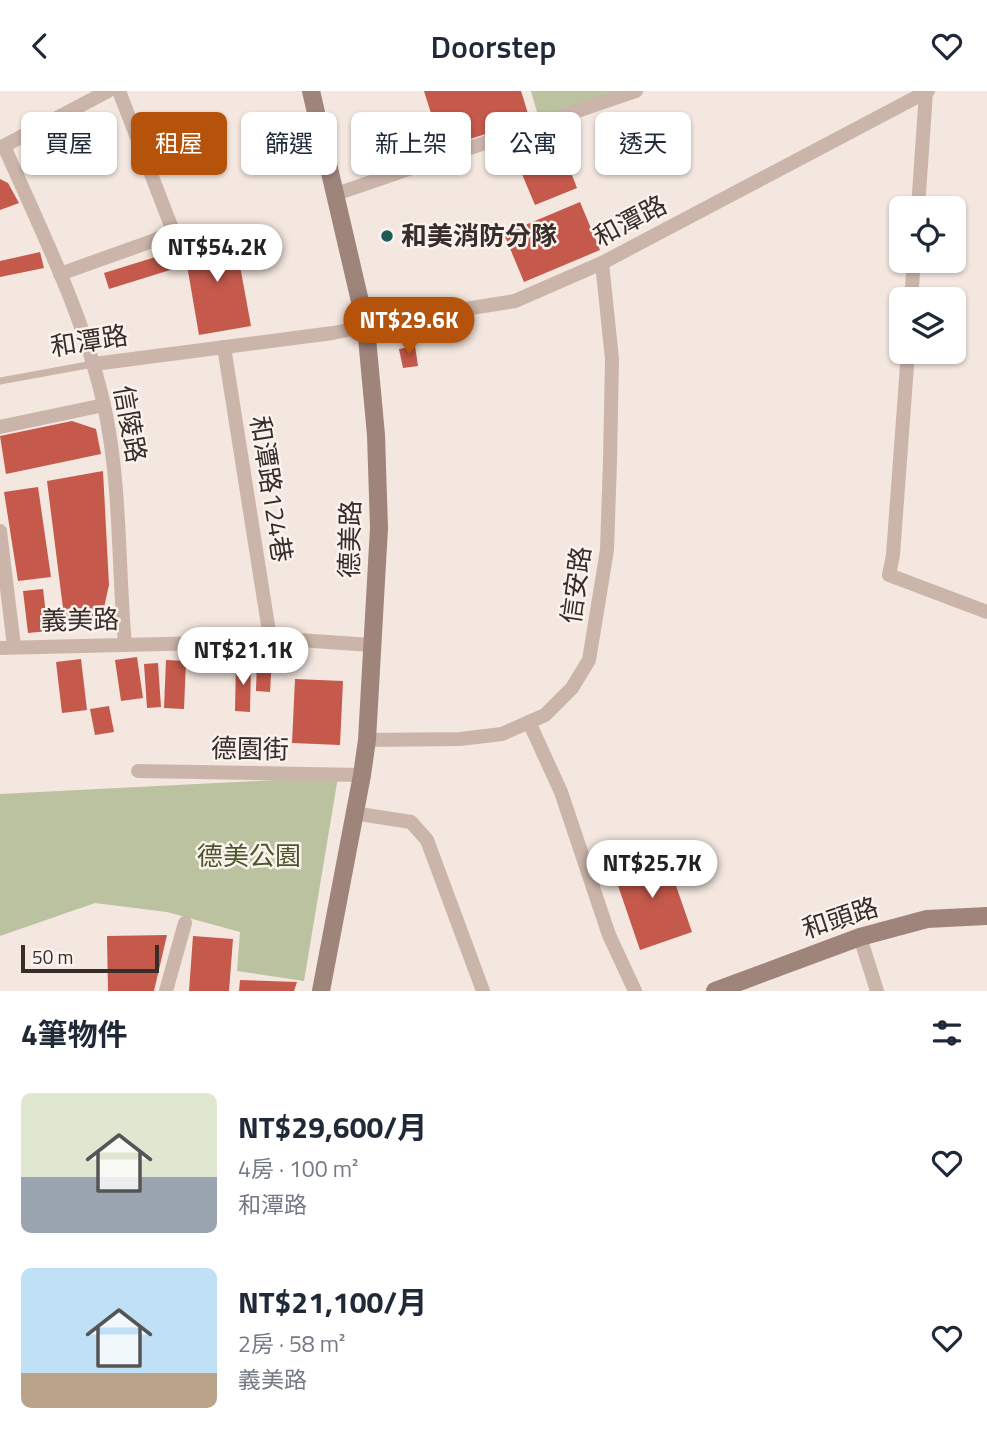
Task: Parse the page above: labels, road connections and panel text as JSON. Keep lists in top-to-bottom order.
{
  "streets": {
    "main road": ["德美路", "和頭路"],
    "street": [
      "和潭路",
      "信陵路",
      "和潭路124巷",
      "信安路",
      "義美路",
      "德園街"
    ]
  },
  "crossings": [
    ["和潭路", "信陵路"],
    ["和潭路", "和潭路124巷"],
    ["和潭路", "德美路"],
    ["和潭路", "信安路"],
    ["信陵路", "義美路"],
    ["和潭路124巷", "義美路"],
    ["德美路", "信安路"],
    ["德美路", "義美路"],
    ["德美路", "德園街"]
  ],
  "parks": ["德美公園"],
  "places": ["和美消防分隊"],
  "scale_bar": "50 m",
  "page": {
    "header": "Doorstep",
    "chip": [
      "買屋",
      "租屋",
      "篩選",
      "新上架",
      "公寓",
      "透天"
    ],
    "price": [
      "NT$54.2K",
      "NT$29.6K",
      "NT$21.1K",
      "NT$25.7K"
    ],
    "scale": "50 m",
    "heading": "4筆物件",
    "list": [
      {
        "name": "NT$29,600/月",
        "note": "4房 · 100 m² · 和潭路"
      },
      {
        "name": "NT$21,100/月",
        "note": "2房 · 58 m² · 義美路"
      }
    ]
  }
}
